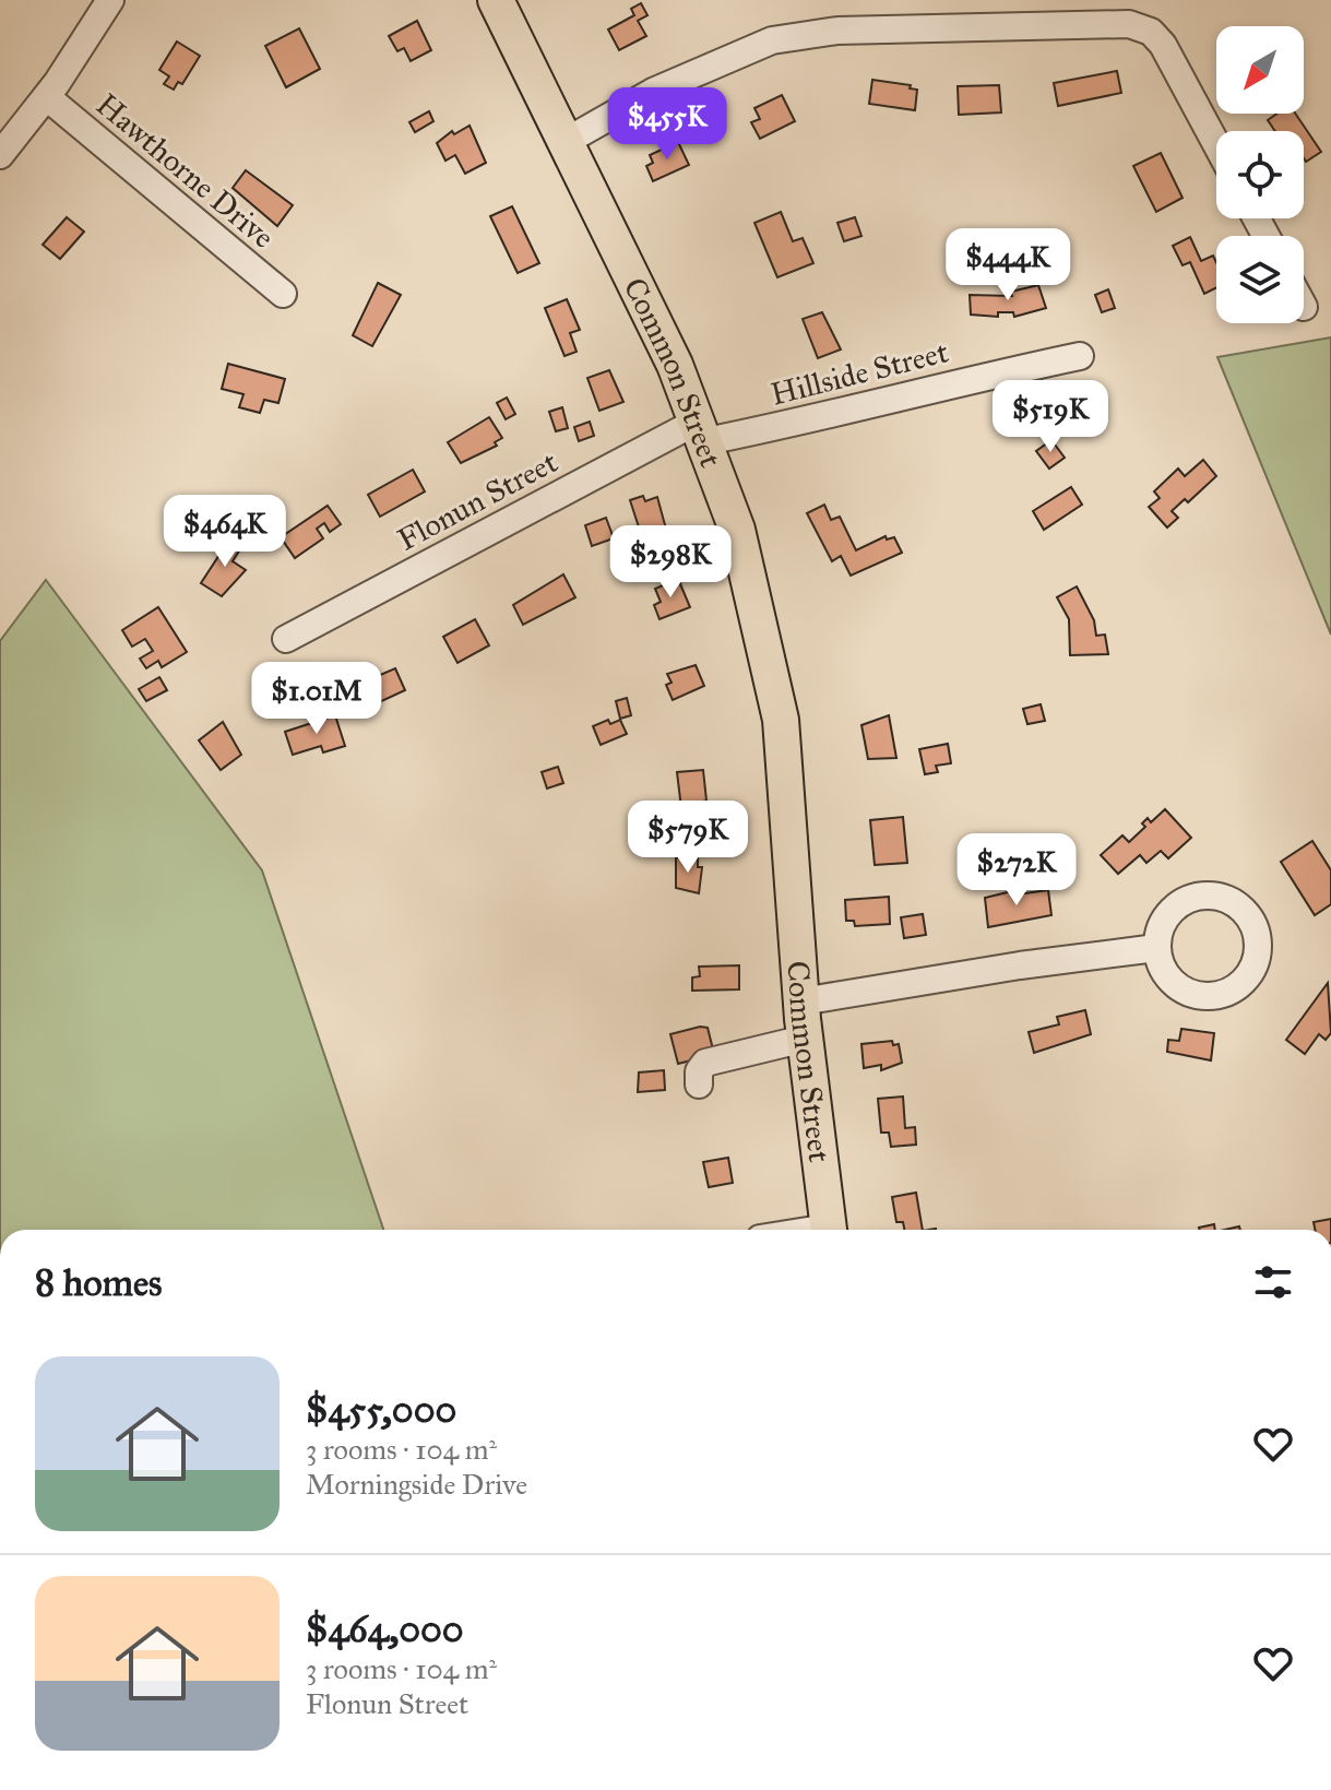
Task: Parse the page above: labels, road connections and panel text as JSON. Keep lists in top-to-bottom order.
{
  "streets": {
    "main road": ["Common Street"],
    "street": ["Hawthorne Drive", "Hillside Street", "Flonun Street"]
  },
  "crossings": [
    ["Hillside Street", "Common Street"],
    ["Hillside Street", "Flonun Street"],
    ["Common Street", "Flonun Street"]
  ],
  "north": "bottom left",
  "page": {
    "price": [
      "$455K",
      "$444K",
      "$519K",
      "$464K",
      "$298K",
      "$1.01M",
      "$579K",
      "$272K"
    ],
    "heading": "8 homes",
    "list": [
      {
        "name": "$455,000",
        "note": "3 rooms · 104 m² · Morningside Drive"
      },
      {
        "name": "$464,000",
        "note": "3 rooms · 104 m² · Flonun Street"
      }
    ]
  }
}
